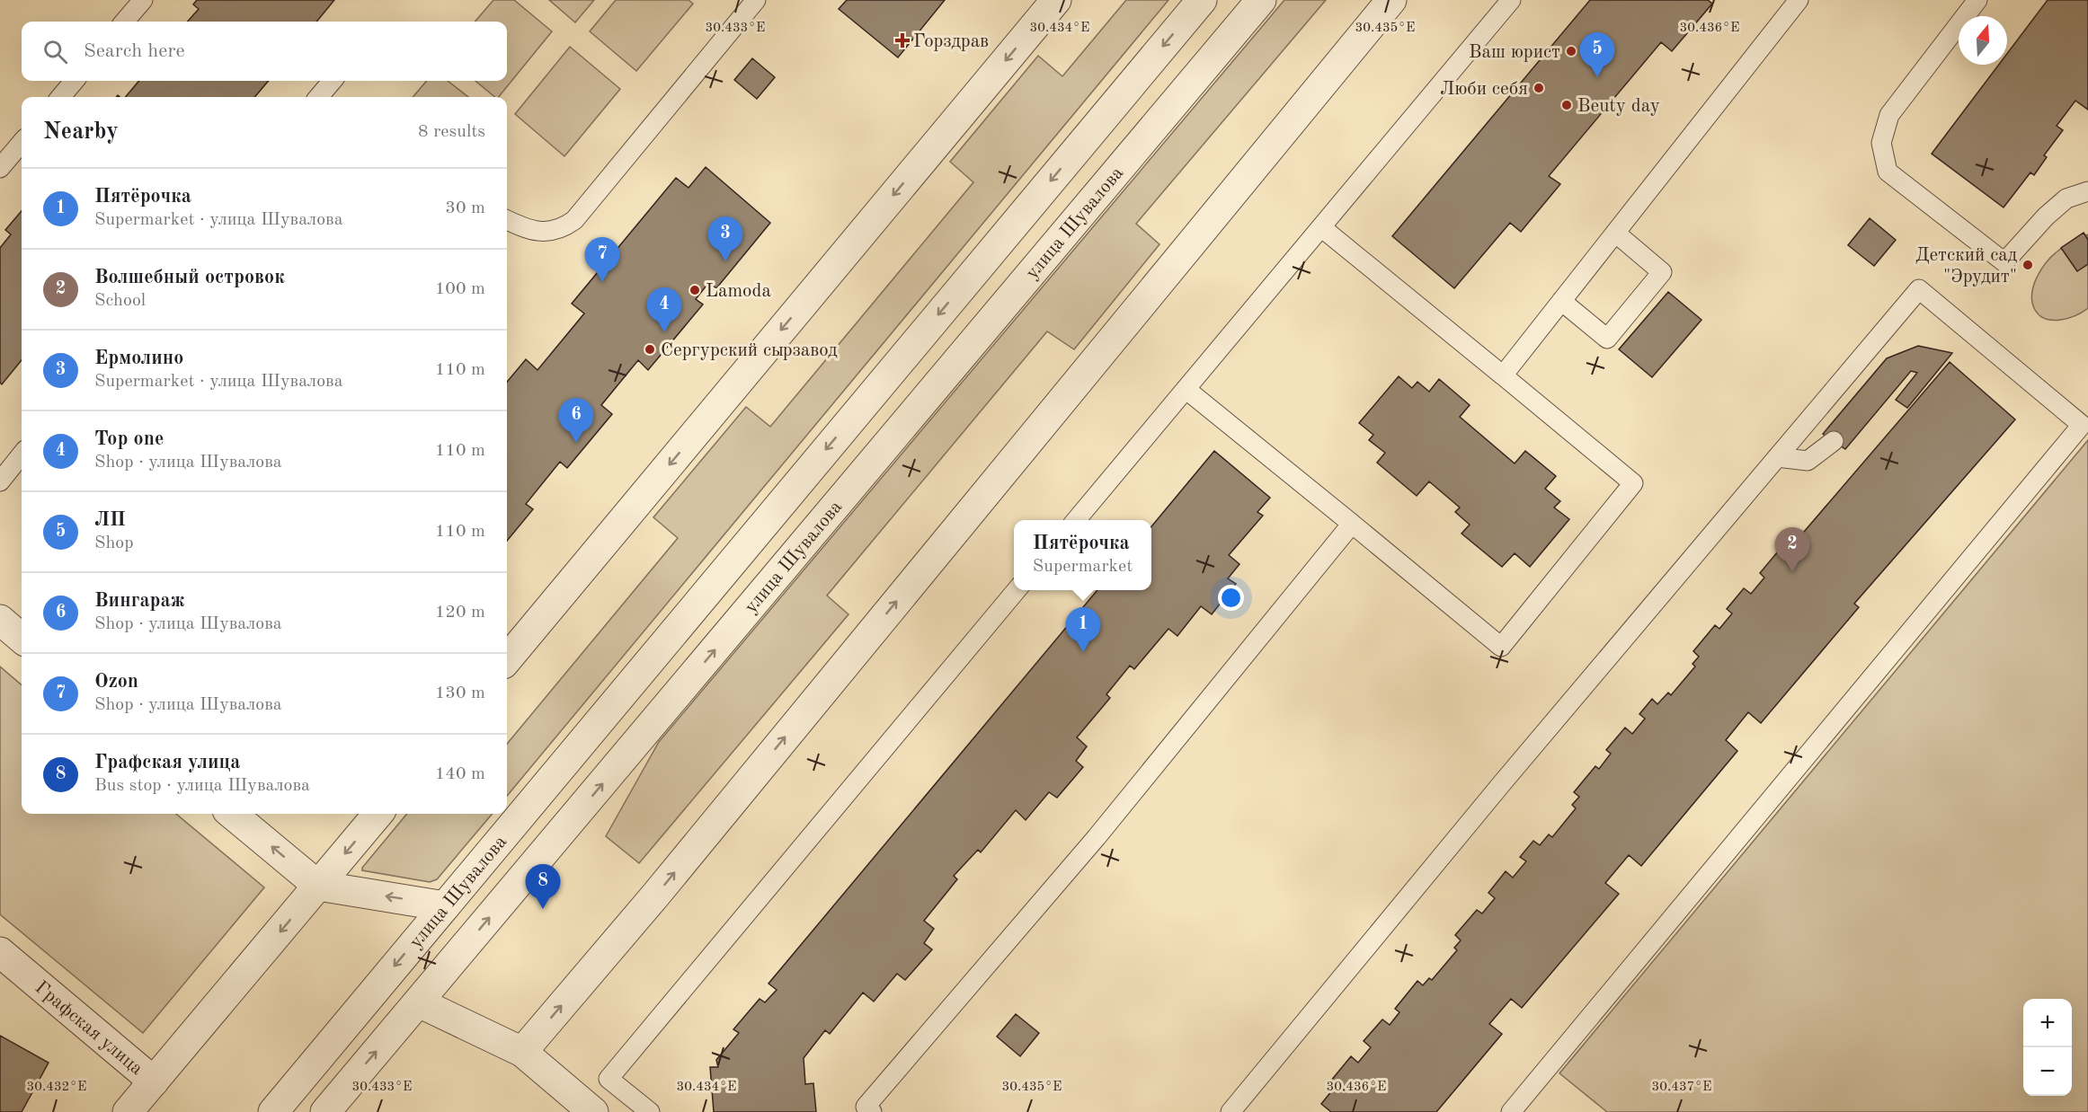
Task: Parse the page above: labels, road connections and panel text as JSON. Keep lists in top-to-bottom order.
{
  "streets": {
    "street": ["улица Шувалова", "Графская улица"]
  },
  "places": {
    "health": ["Горздрав"],
    "other": [
      "Ваш юрист",
      "Люби себя",
      "Beuty day",
      "Детский сад \"Эрудит\"",
      "Lamoda",
      "Сергурский сырзавод"
    ]
  },
  "north": "top",
  "page": {
    "search": "Search here",
    "pins": [
      "5",
      "3",
      "7",
      "4",
      "6",
      "2",
      "1",
      "8"
    ],
    "heading": ["Nearby", "8 results"],
    "list": [
      {
        "mark": "1",
        "name": "Пятёрочка",
        "note": "Supermarket · улица Шувалова",
        "value": "30 m"
      },
      {
        "mark": "2",
        "name": "Волшебный островок",
        "note": "School",
        "value": "100 m"
      },
      {
        "mark": "3",
        "name": "Ермолино",
        "note": "Supermarket · улица Шувалова",
        "value": "110 m"
      },
      {
        "mark": "4",
        "name": "Top one",
        "note": "Shop · улица Шувалова",
        "value": "110 m"
      },
      {
        "mark": "5",
        "name": "ЛП",
        "note": "Shop",
        "value": "110 m"
      },
      {
        "mark": "6",
        "name": "Вингараж",
        "note": "Shop · улица Шувалова",
        "value": "120 m"
      },
      {
        "mark": "7",
        "name": "Ozon",
        "note": "Shop · улица Шувалова",
        "value": "130 m"
      },
      {
        "mark": "8",
        "name": "Графская улица",
        "note": "Bus stop · улица Шувалова",
        "value": "140 m"
      }
    ],
    "popup": ["Пятёрочка", "Supermarket"],
    "map_buttons": ["+", "−"]
  },
  "coordinates": [
    "30.433°E",
    "30.434°E",
    "30.435°E",
    "30.436°E",
    "30.432°E",
    "30.437°E"
  ]
}
